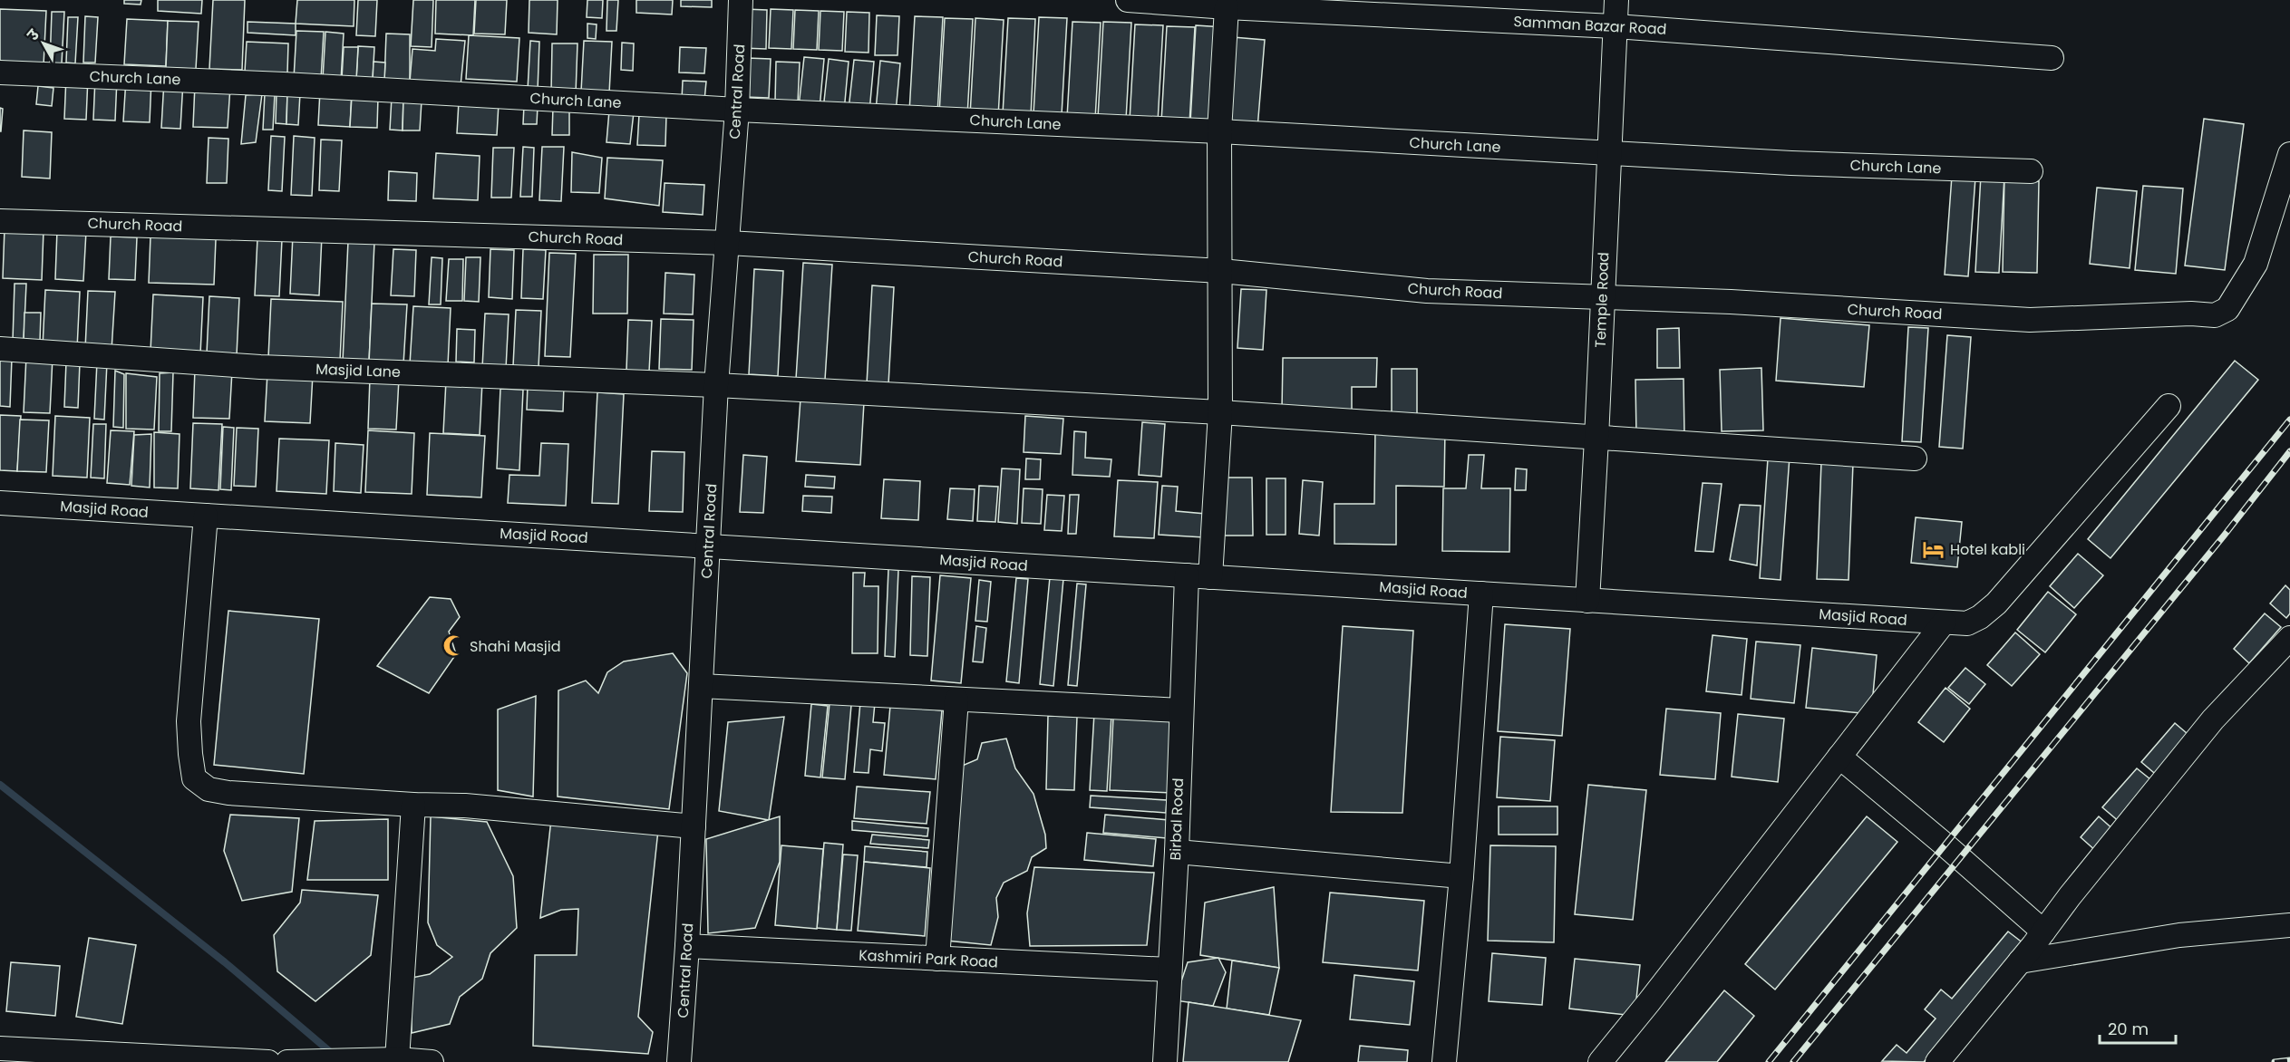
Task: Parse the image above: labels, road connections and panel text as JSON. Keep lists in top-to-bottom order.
{
  "streets": {
    "street": [
      "Samman Bazar Road",
      "Church Lane",
      "Central Road",
      "Church Road",
      "Temple Road",
      "Masjid Lane",
      "Masjid Road",
      "Birbal Road",
      "Kashmiri Park Road"
    ]
  },
  "crossings": [
    ["Samman Bazar Road", "Temple Road"],
    ["Church Lane", "Central Road"],
    ["Church Lane", "Temple Road"],
    ["Central Road", "Church Road"],
    ["Central Road", "Masjid Lane"],
    ["Central Road", "Masjid Road"],
    ["Central Road", "Kashmiri Park Road"],
    ["Church Road", "Temple Road"],
    ["Temple Road", "Masjid Lane"],
    ["Temple Road", "Masjid Road"],
    ["Masjid Road", "Birbal Road"],
    ["Birbal Road", "Kashmiri Park Road"]
  ],
  "places": {
    "hotel": ["Hotel kabli"],
    "mosque": ["Shahi Masjid"]
  },
  "scale_bar": "20 m",
  "north": "top left"
}
